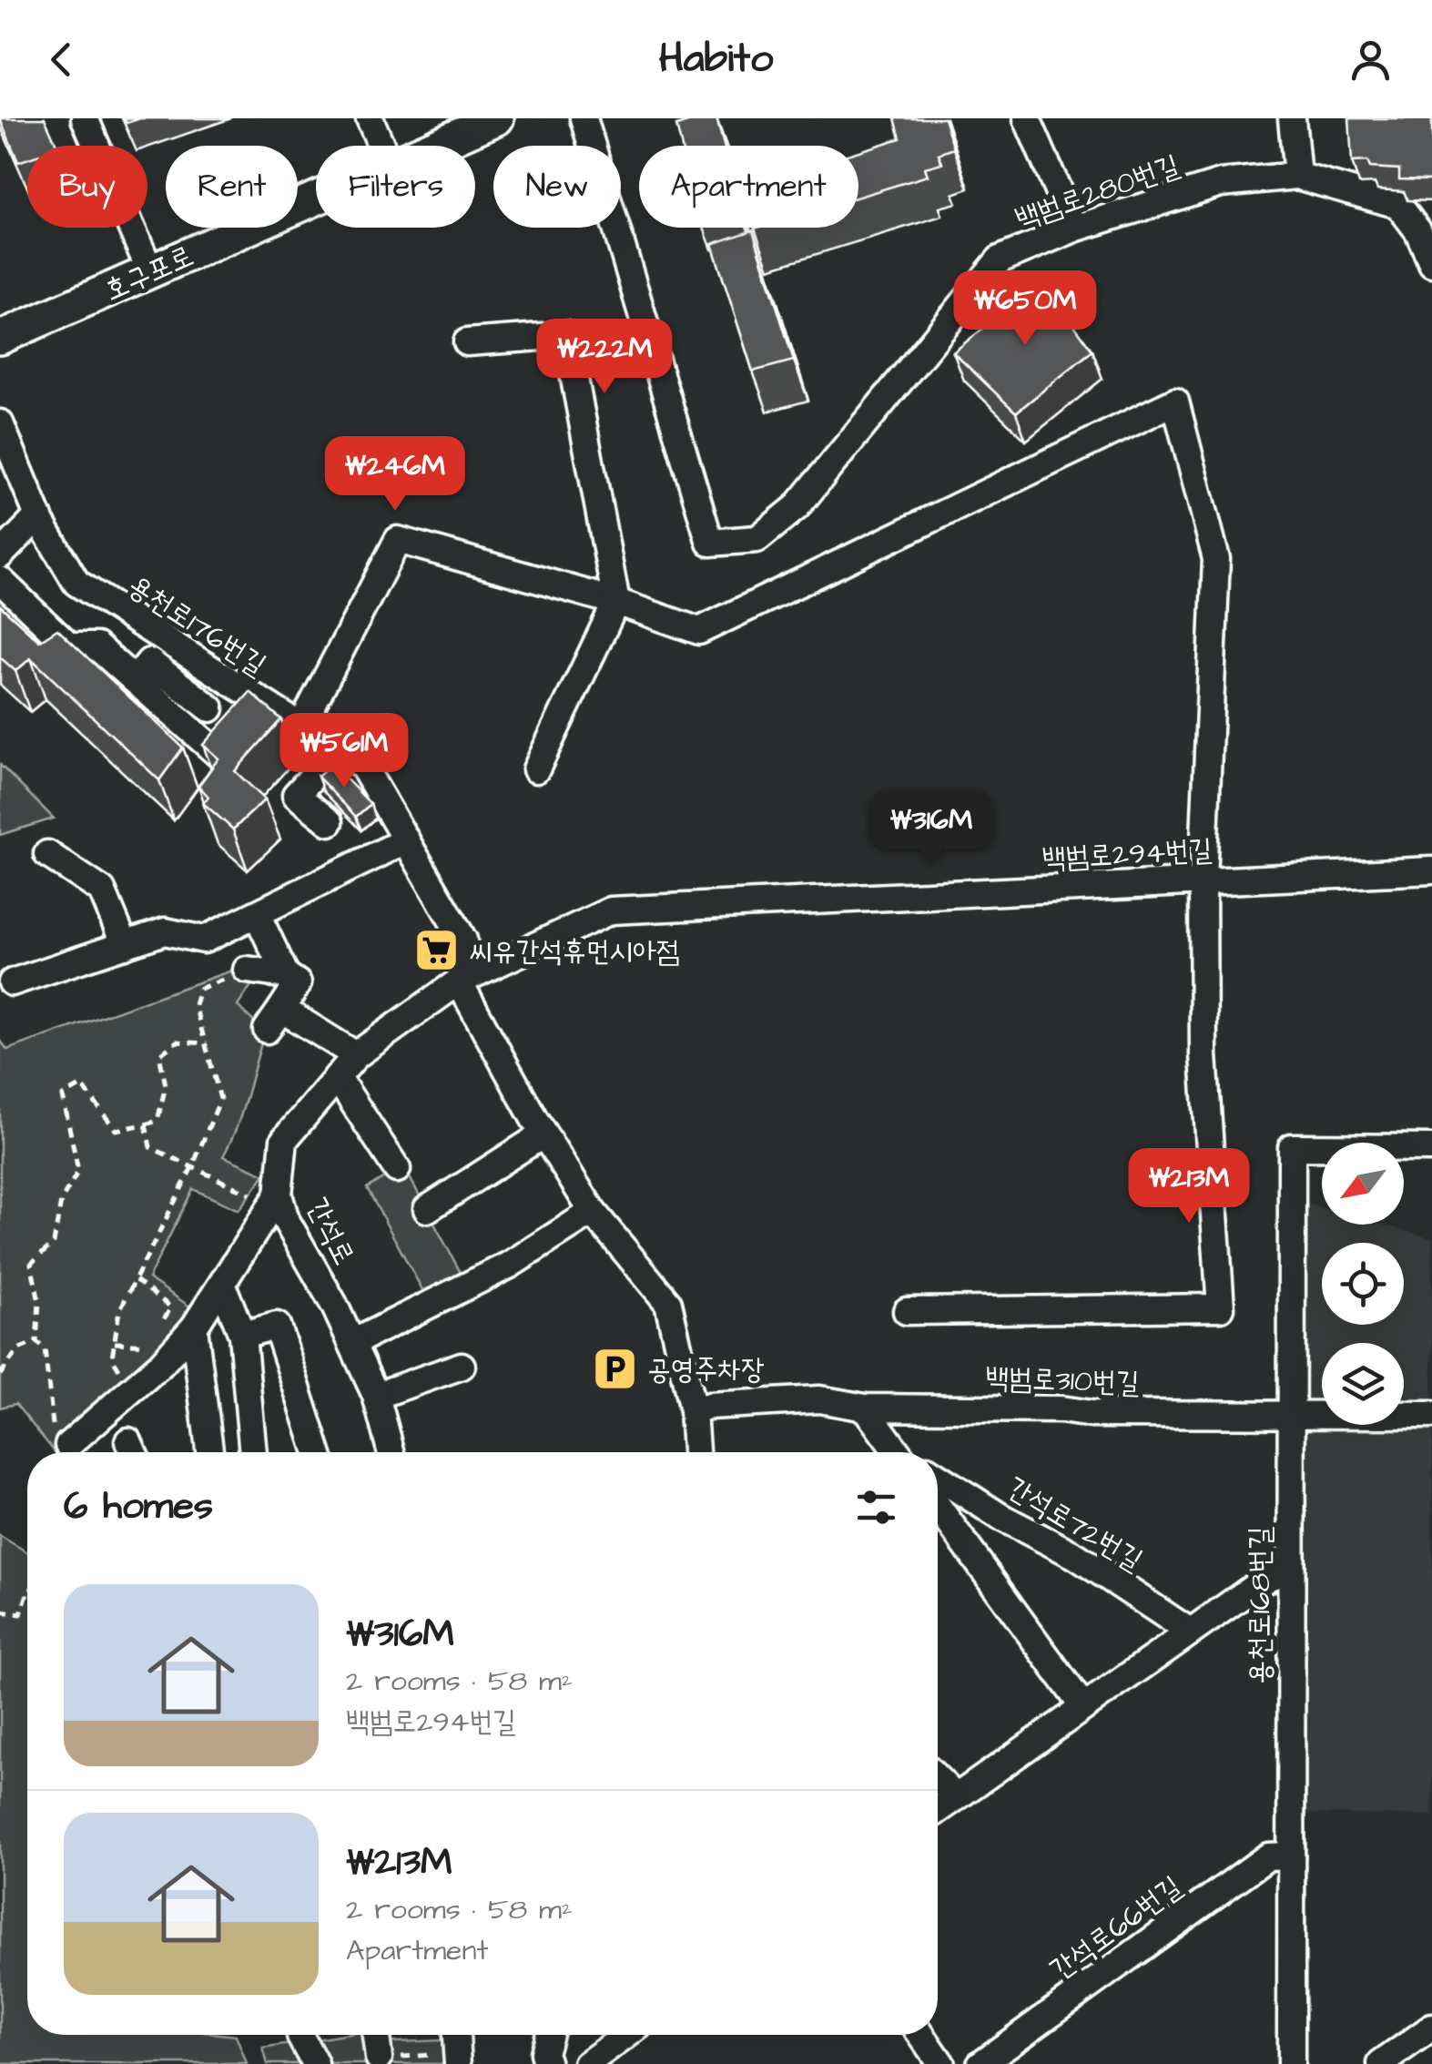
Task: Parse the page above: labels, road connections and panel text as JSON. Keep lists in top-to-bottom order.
{
  "streets": {
    "main road": ["호구포로"],
    "street": [
      "백범로280번길",
      "용천로176번길",
      "백범로294번길",
      "간석로",
      "백범로310번길",
      "간석로72번길",
      "용천로168번길",
      "간석로66번길"
    ]
  },
  "crossings": [
    ["용천로176번길", "백범로294번길"],
    ["용천로176번길", "간석로"],
    ["백범로294번길", "간석로"],
    ["백범로310번길", "용천로168번길"],
    ["용천로168번길", "간석로66번길"]
  ],
  "places": {
    "supermarket": ["씨유간석휴먼시아점"],
    "parking": ["공영주차장"]
  },
  "north": "bottom left",
  "page": {
    "header": "Habito",
    "chip": [
      "Buy",
      "Rent",
      "Filters",
      "New",
      "Apartment"
    ],
    "price": [
      "₩650M",
      "₩222M",
      "₩246M",
      "₩561M",
      "₩316M",
      "₩213M"
    ],
    "heading": "6 homes",
    "list": [
      {
        "name": "₩316M",
        "note": "2 rooms · 58 m² · 백범로294번길"
      },
      {
        "name": "₩213M",
        "note": "2 rooms · 58 m² · Apartment"
      }
    ]
  }
}
